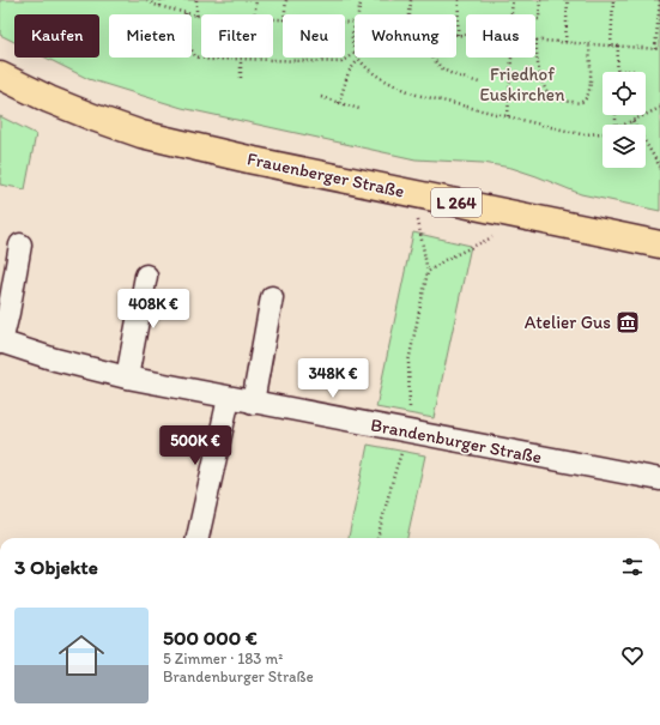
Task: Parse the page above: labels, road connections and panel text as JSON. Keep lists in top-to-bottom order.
{
  "streets": {
    "main road": ["Frauenberger Straße", "L 264"],
    "street": ["Brandenburger Straße"]
  },
  "parks": ["Friedhof Euskirchen"],
  "places": {
    "museum": ["Atelier Gus"]
  },
  "page": {
    "chip": [
      "Kaufen",
      "Mieten",
      "Filter",
      "Neu",
      "Wohnung",
      "Haus"
    ],
    "price": ["408K €", "348K €", "500K €"],
    "heading": "3 Objekte",
    "list": [
      {
        "name": "500 000 €",
        "note": "5 Zimmer · 183 m² · Brandenburger Straße"
      }
    ]
  }
}
